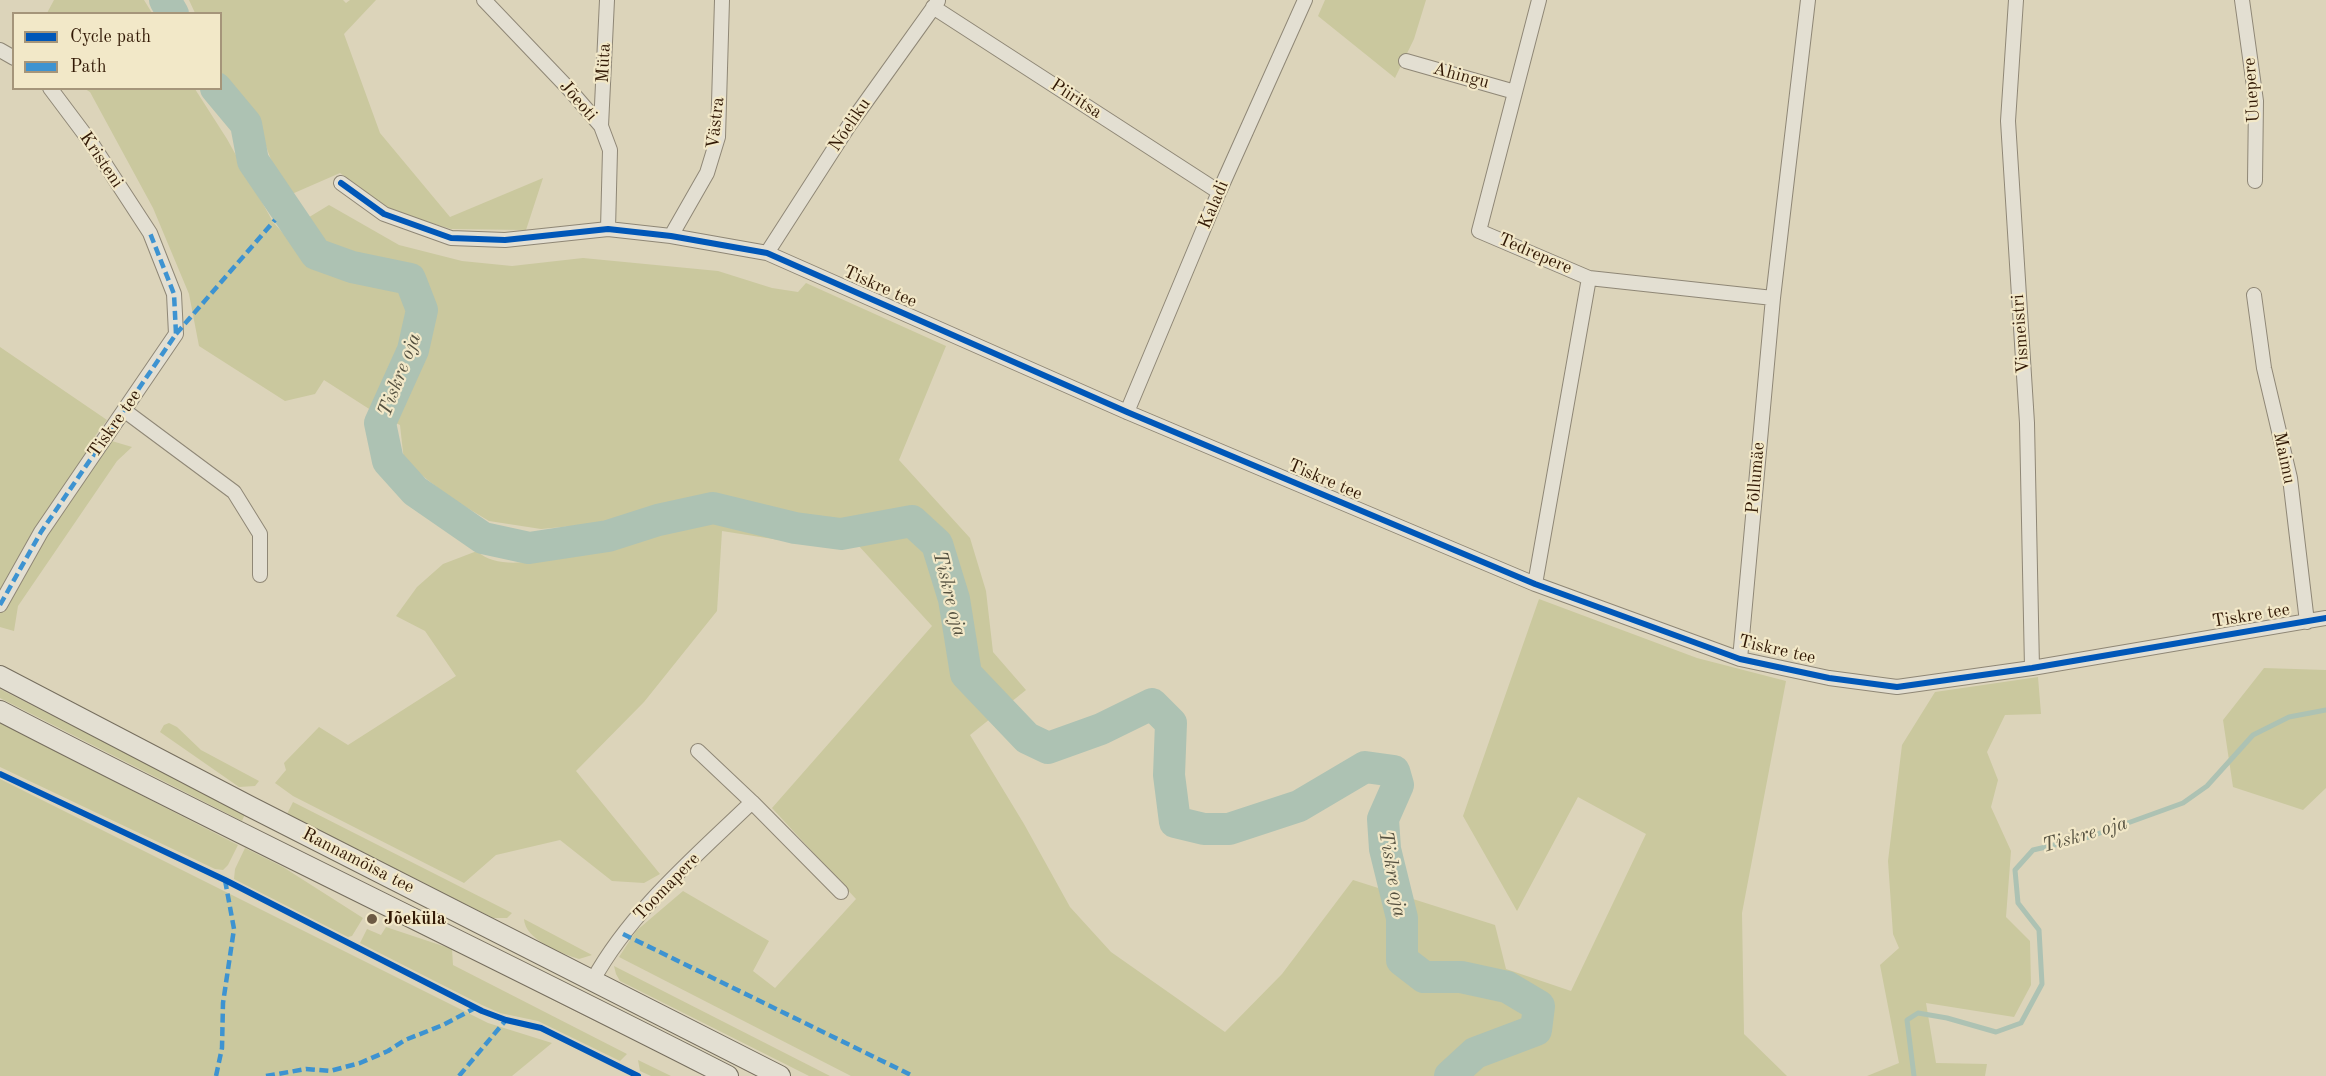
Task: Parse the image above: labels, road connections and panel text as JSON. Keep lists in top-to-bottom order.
{
  "streets": {
    "street": [
      "Müta",
      "Ahingu",
      "Uuepere",
      "Piiritsa",
      "Jõeoti",
      "Västra",
      "Nõeliku",
      "Kristeni",
      "Kaladi",
      "Tedrepere",
      "Tiskre tee",
      "Vismeistri",
      "Maimu",
      "Põllumäe",
      "Rannamõisa tee",
      "Toomapere"
    ]
  },
  "crossings": [
    ["Müta", "Jõeoti"],
    ["Ahingu", "Tedrepere"],
    ["Piiritsa", "Nõeliku"],
    ["Piiritsa", "Kaladi"],
    ["Jõeoti", "Tiskre tee"],
    ["Västra", "Tiskre tee"],
    ["Nõeliku", "Tiskre tee"],
    ["Kristeni", "Tiskre tee"],
    ["Kaladi", "Tiskre tee"],
    ["Tedrepere", "Tiskre tee"],
    ["Tiskre tee", "Vismeistri"],
    ["Tiskre tee", "Maimu"],
    ["Tiskre tee", "Põllumäe"],
    ["Rannamõisa tee", "Toomapere"]
  ],
  "water": ["Tiskre oja"],
  "places": ["Jõeküla"],
  "legend": ["Cycle path", "Path"]
}
